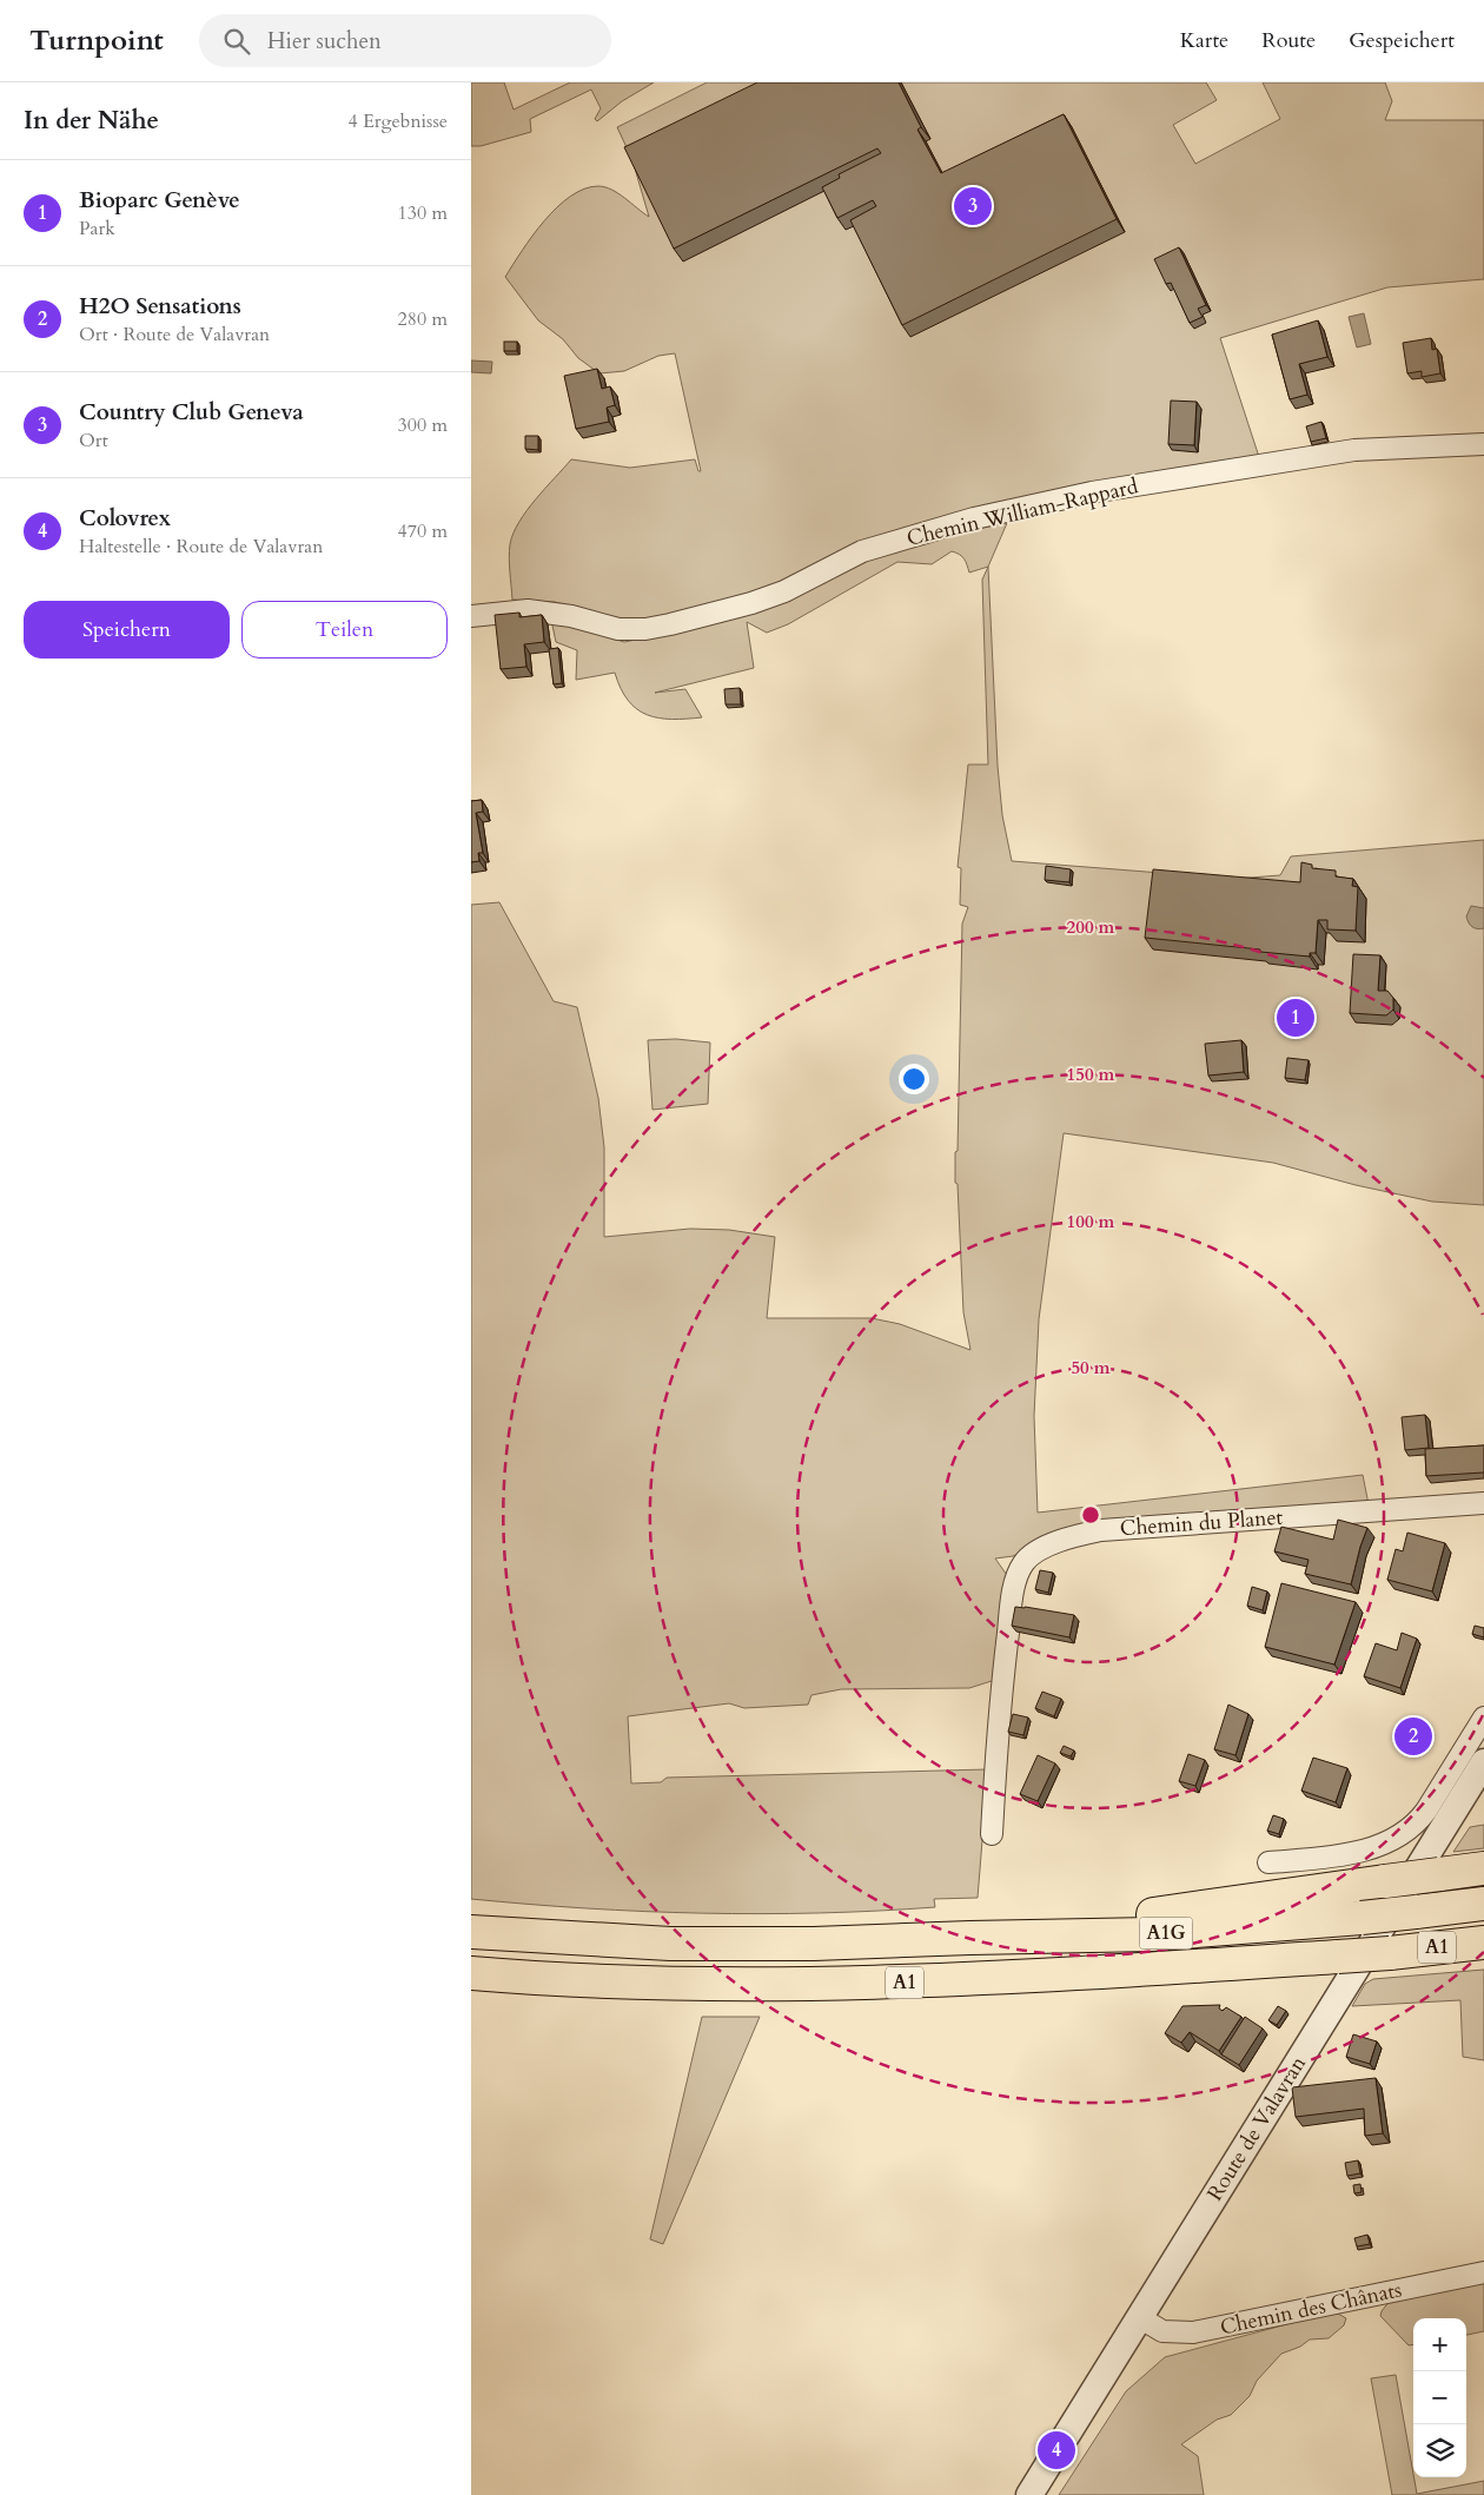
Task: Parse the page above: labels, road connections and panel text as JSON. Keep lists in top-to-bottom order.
{
  "streets": {
    "highway": ["A1G", "A1"],
    "street": [
      "Chemin William-Rappard",
      "Chemin du Planet",
      "Route de Valavran",
      "Chemin des Chânats"
    ]
  },
  "crossings": [
    ["A1G", "A1"],
    ["Route de Valavran", "Chemin des Chânats"]
  ],
  "page": {
    "header": "Turnpoint",
    "search": "Hier suchen",
    "nav": ["Karte", "Route", "Gespeichert"],
    "heading": ["In der Nähe", "4 Ergebnisse"],
    "list": [
      {
        "mark": "1",
        "name": "Bioparc Genève",
        "note": "Park",
        "value": "130 m"
      },
      {
        "mark": "2",
        "name": "H2O Sensations",
        "note": "Ort · Route de Valavran",
        "value": "280 m"
      },
      {
        "mark": "3",
        "name": "Country Club Geneva",
        "note": "Ort",
        "value": "300 m"
      },
      {
        "mark": "4",
        "name": "Colovrex",
        "note": "Haltestelle · Route de Valavran",
        "value": "470 m"
      }
    ],
    "pins": [
      "3",
      "1",
      "2",
      "4"
    ],
    "buttons": ["Speichern", "Teilen"],
    "map_buttons": ["+", "−"]
  },
  "rings": [
    "200 m",
    "150 m",
    "100 m",
    "50 m"
  ]
}
